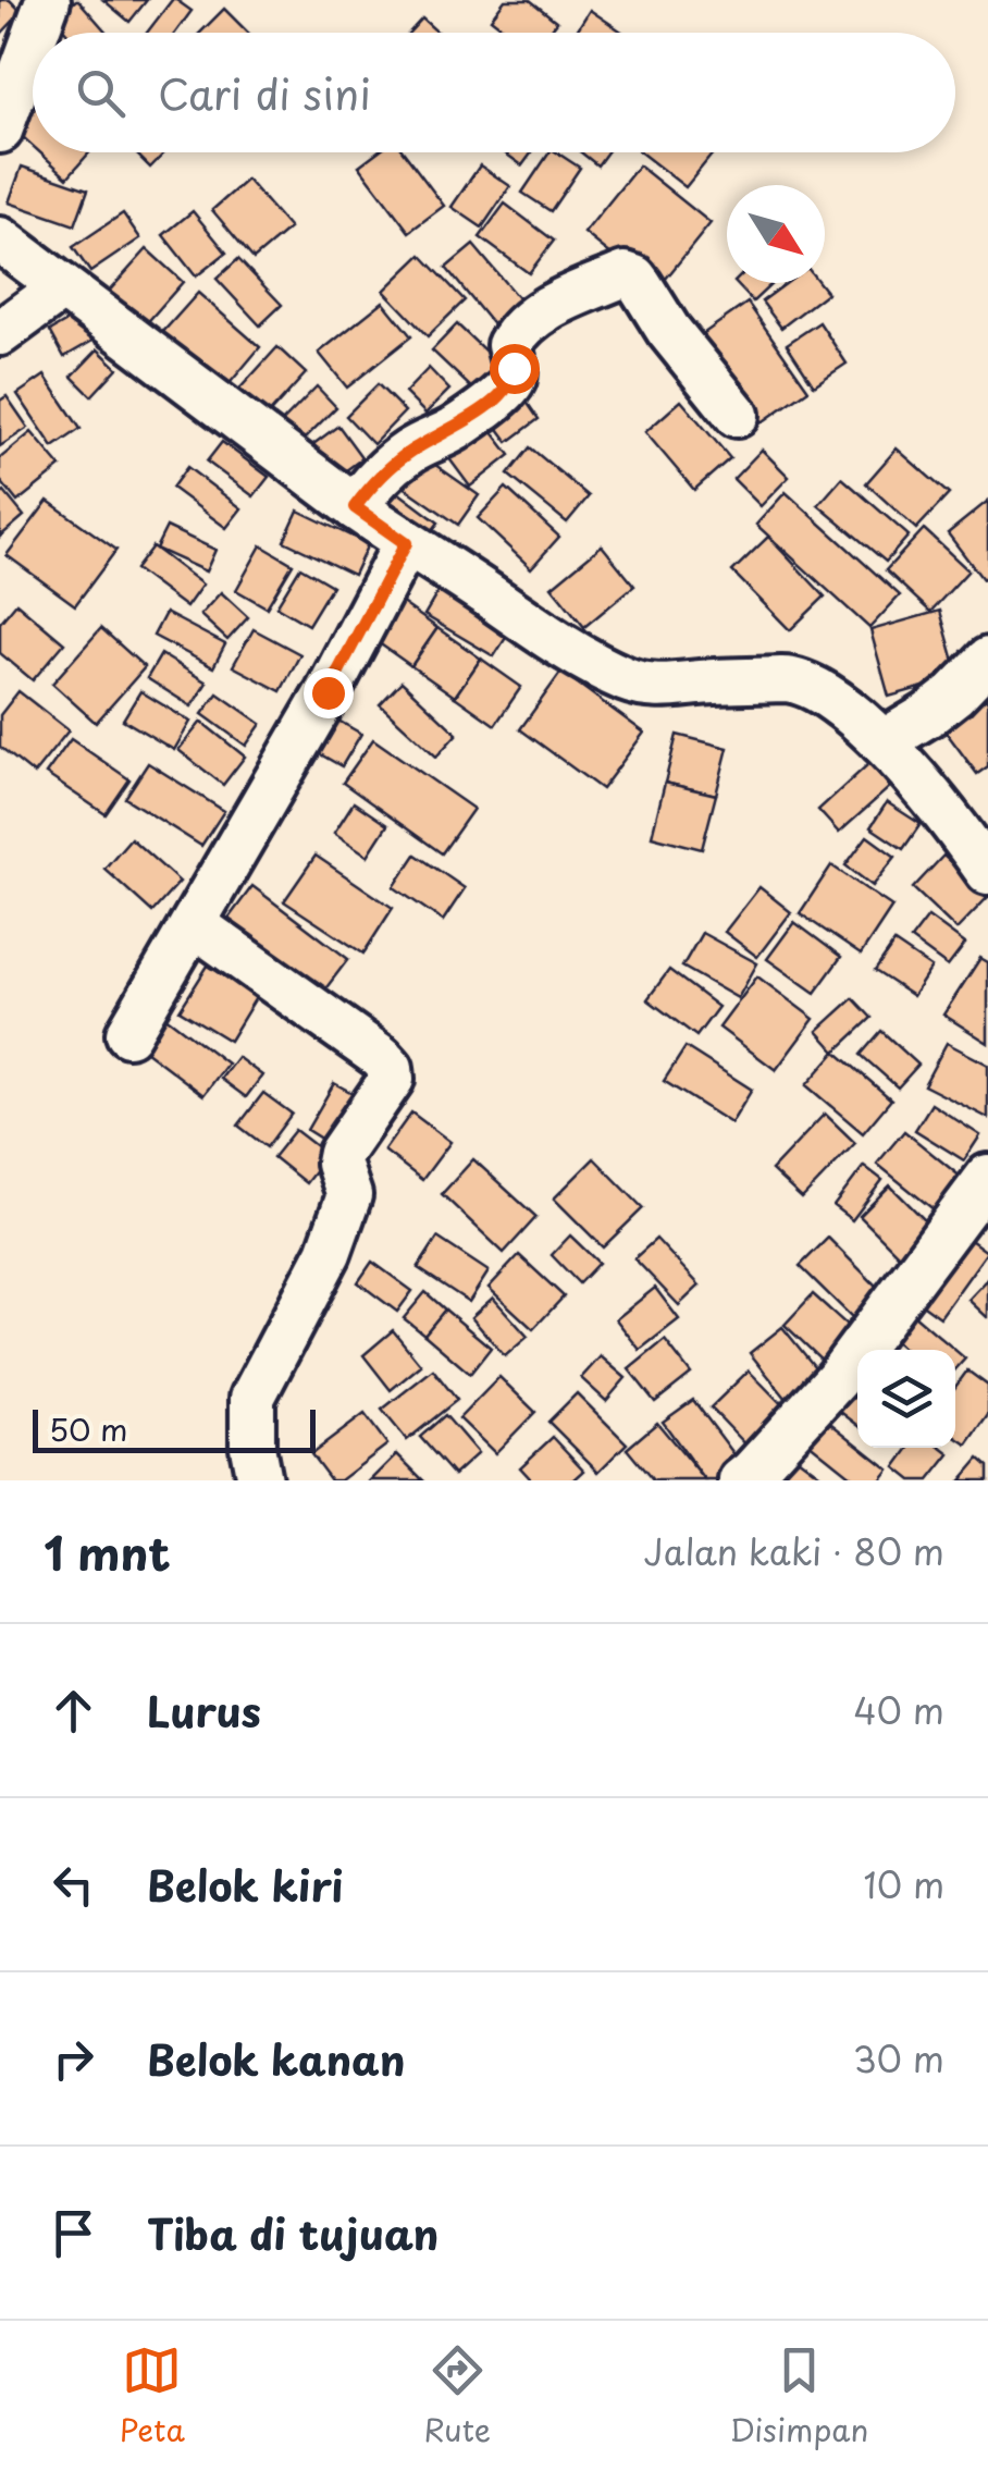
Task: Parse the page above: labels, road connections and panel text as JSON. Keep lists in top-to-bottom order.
{
  "scale_bar": "50 m",
  "north": "bottom right",
  "page": {
    "search": "Cari di sini",
    "scale": "50 m",
    "heading": ["1 mnt", "Jalan kaki · 80 m"],
    "list": [
      ["Lurus", "40 m"],
      ["Belok kiri", "10 m"],
      ["Belok kanan", "30 m"],
      "Tiba di tujuan"
    ],
    "nav": ["Peta", "Rute", "Disimpan"]
  }
}
